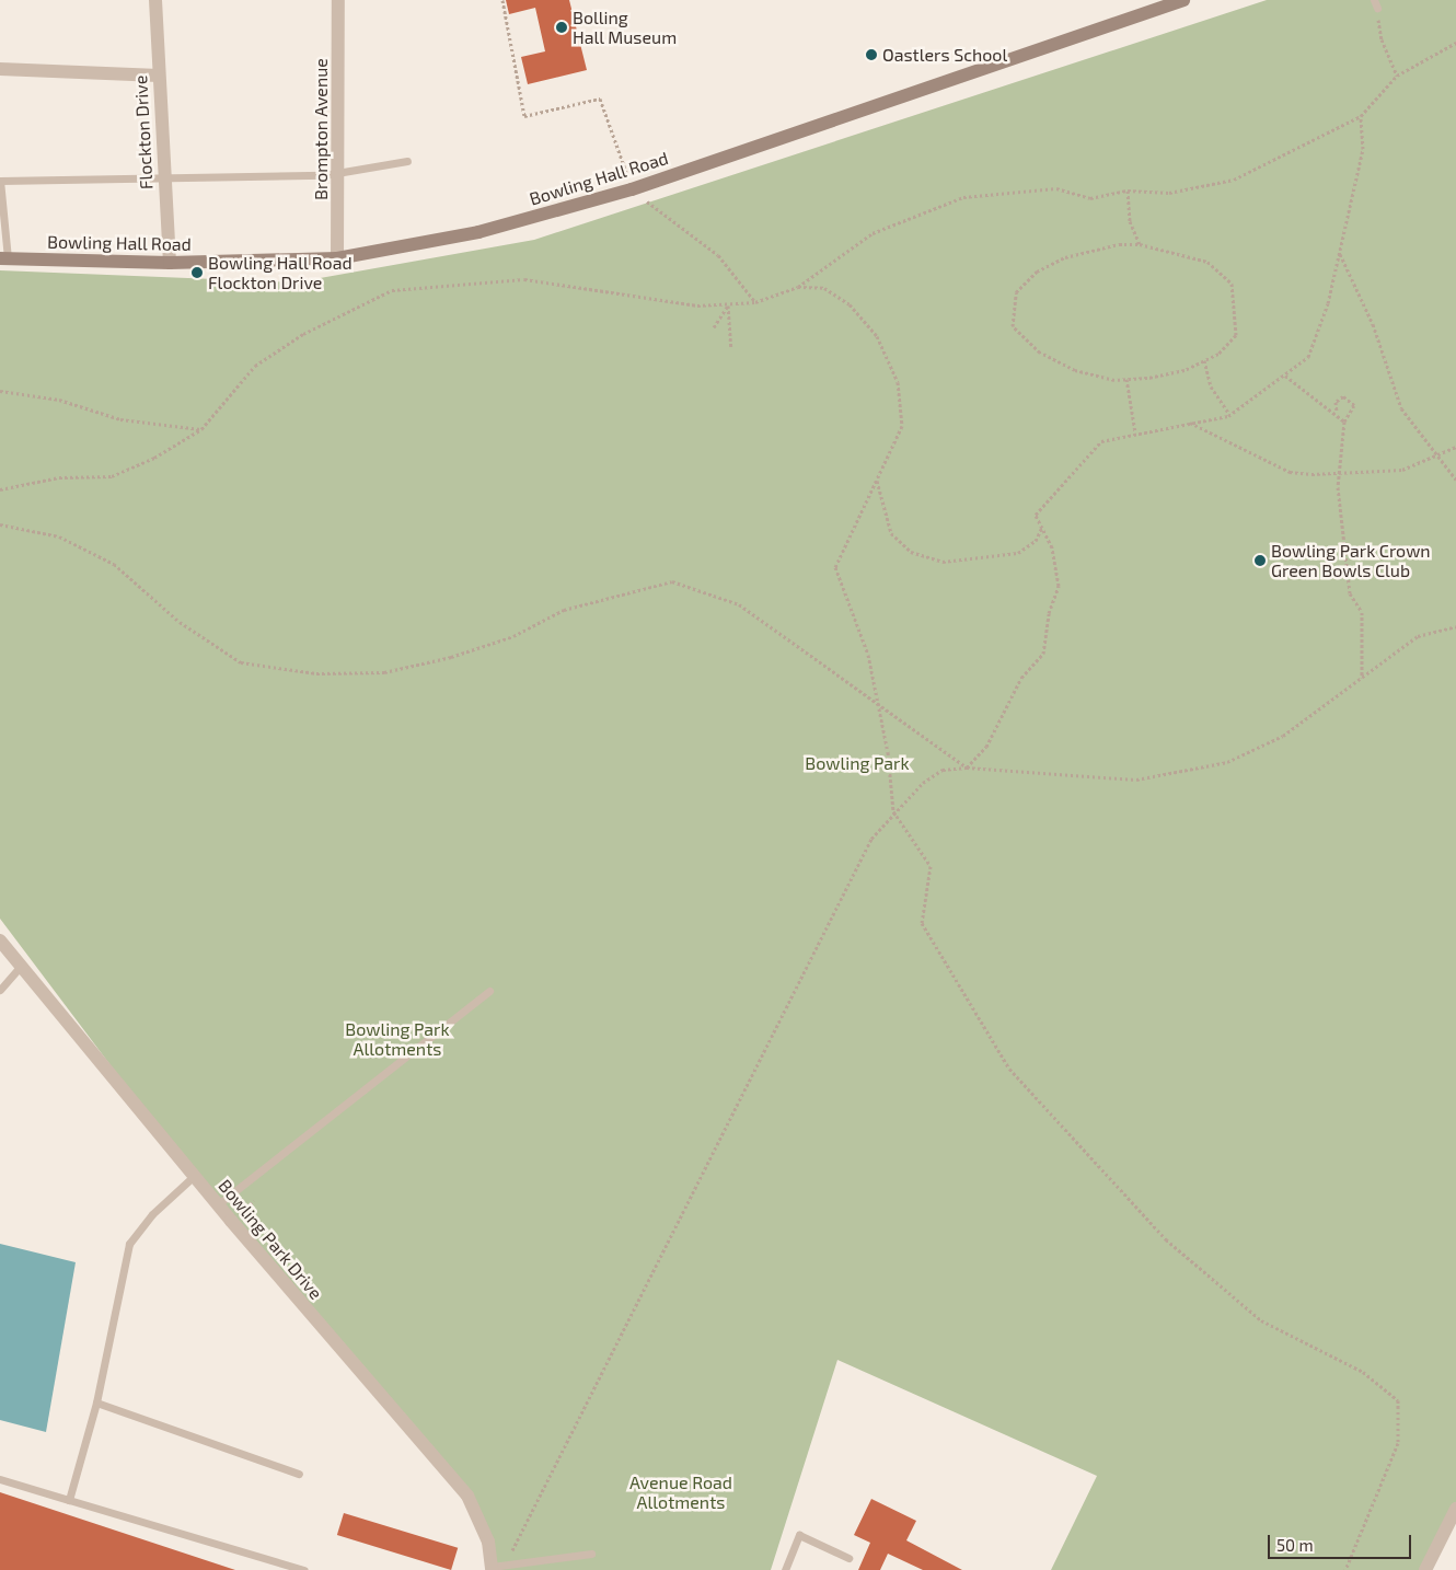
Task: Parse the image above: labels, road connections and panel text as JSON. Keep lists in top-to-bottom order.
{
  "streets": {
    "street": [
      "Brompton Avenue",
      "Flockton Drive",
      "Bowling Hall Road",
      "Bowling Park Drive"
    ]
  },
  "crossings": [
    ["Brompton Avenue", "Bowling Hall Road"],
    ["Flockton Drive", "Bowling Hall Road"]
  ],
  "parks": ["Bowling Park", "Bowling Park Allotments", "Avenue Road Allotments"],
  "places": [
    "Bolling Hall Museum",
    "Oastlers School",
    "Bowling Hall Road Flockton Drive",
    "Bowling Park Crown Green Bowls Club"
  ],
  "scale_bar": "50 m"
}
